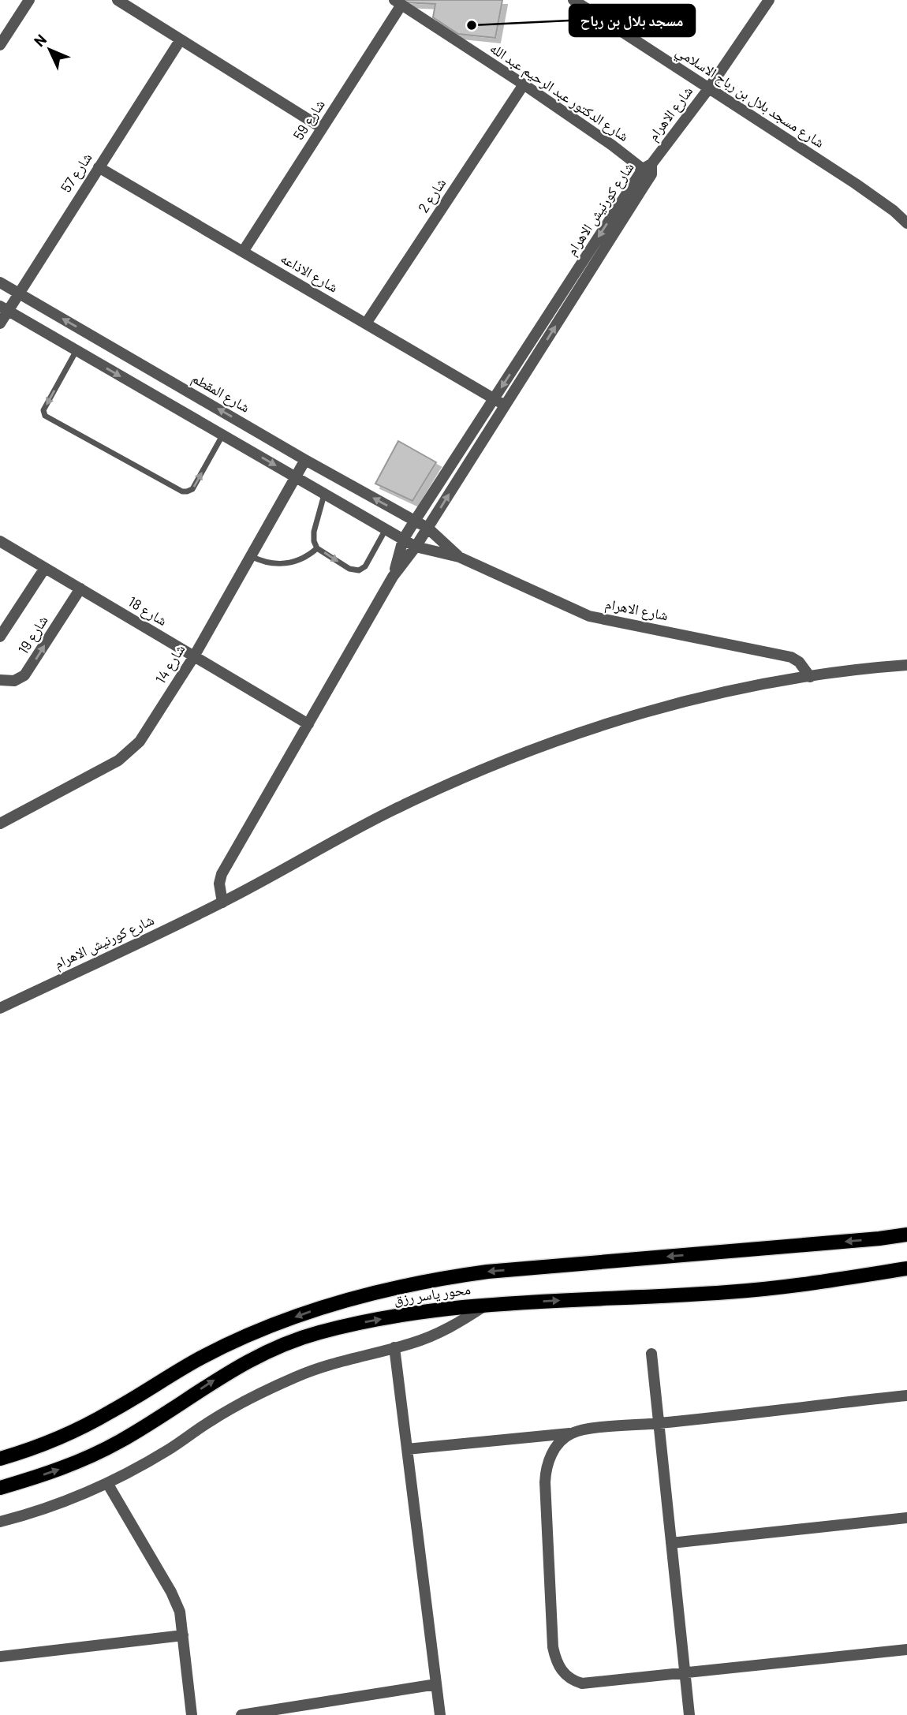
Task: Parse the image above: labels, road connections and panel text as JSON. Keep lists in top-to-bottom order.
{
  "streets": {
    "main road": ["محور ياسر رزق"],
    "street": [
      "شارع الدكتور عبد الرحيم عبد الله",
      "شارع مسجد بلال بن رباح الاسلامي",
      "شارع الاهرام",
      "شارع 59",
      "شارع 57",
      "شارع 2",
      "شارع كورنيش الاهرام",
      "شارع الاذاعه",
      "شارع المقطم",
      "شارع 18",
      "شارع 19",
      "شارع 14"
    ]
  },
  "crossings": [
    ["شارع الدكتور عبد الرحيم عبد الله", "شارع الاهرام"],
    ["شارع الدكتور عبد الرحيم عبد الله", "شارع 59"],
    ["شارع الدكتور عبد الرحيم عبد الله", "شارع 2"],
    ["شارع الدكتور عبد الرحيم عبد الله", "شارع كورنيش الاهرام"],
    ["شارع مسجد بلال بن رباح الاسلامي", "شارع الاهرام"],
    ["شارع الاهرام", "شارع كورنيش الاهرام"],
    ["شارع الاهرام", "شارع المقطم"],
    ["شارع 59", "شارع الاذاعه"],
    ["شارع 57", "شارع الاذاعه"],
    ["شارع 57", "شارع المقطم"],
    ["شارع 2", "شارع الاذاعه"],
    ["شارع كورنيش الاهرام", "شارع الاذاعه"],
    ["شارع كورنيش الاهرام", "شارع المقطم"],
    ["شارع المقطم", "شارع 14"],
    ["شارع 18", "شارع 19"],
    ["شارع 18", "شارع 14"]
  ],
  "places": ["مسجد بلال بن رباح"],
  "north": "top left"
}
